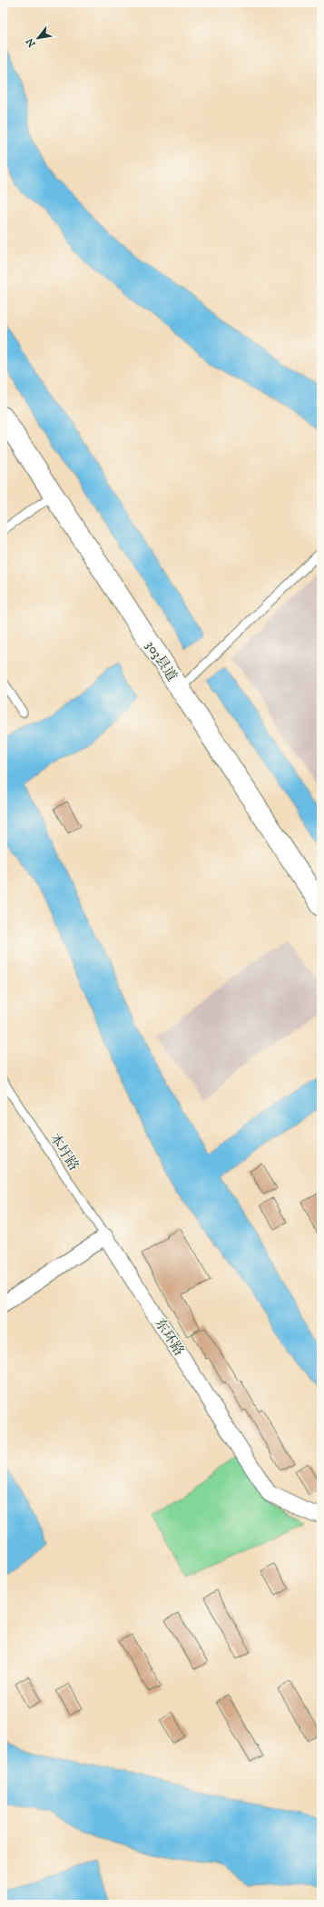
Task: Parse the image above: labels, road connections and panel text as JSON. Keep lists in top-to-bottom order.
{
  "streets": {
    "main road": ["303县道"],
    "street": ["东环路"],
    "lane": ["本圩路"]
  },
  "crossings": [
    ["本圩路", "东环路"]
  ],
  "north": "bottom left"
}
